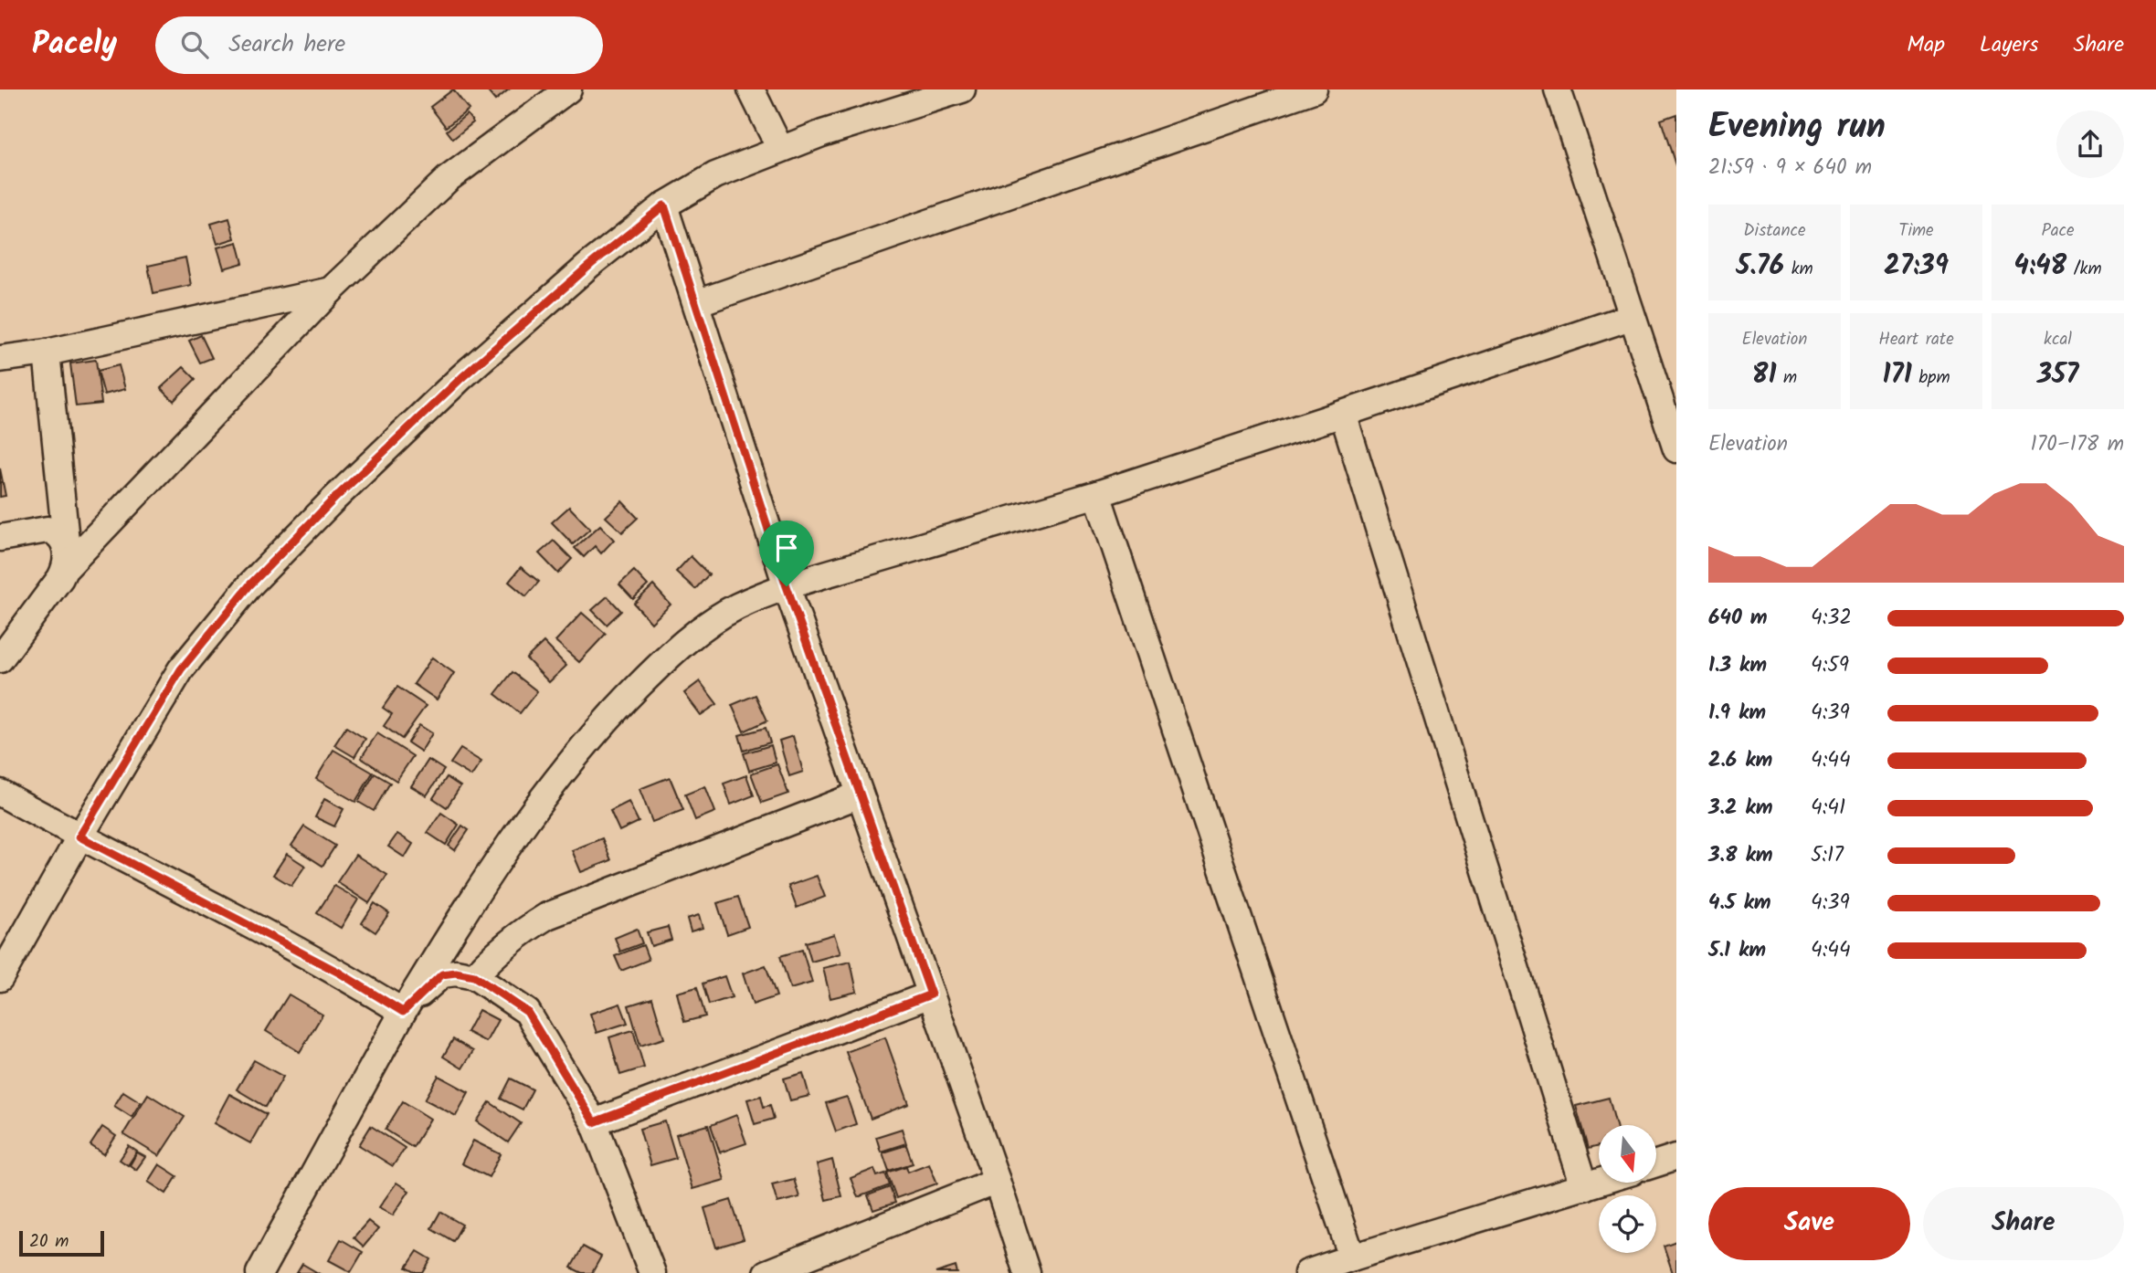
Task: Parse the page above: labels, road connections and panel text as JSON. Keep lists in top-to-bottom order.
{
  "scale_bar": "20 m",
  "north": "bottom",
  "page": {
    "header": "Pacely",
    "search": "Search here",
    "nav": ["Map", "Layers", "Share"],
    "heading": ["Evening run", "21:59 · 9 × 640 m"],
    "stats": [
      ["Distance", "5.76 km"],
      ["Time", "27:39"],
      ["Pace", "4:48 /km"],
      ["Elevation", "81 m"],
      ["Heart rate", "171 bpm"],
      ["kcal", "357"]
    ],
    "chart": ["Elevation", "170–178 m"],
    "list": [
      {
        "name": "640 m",
        "note": "4:32"
      },
      {
        "name": "1.3 km",
        "note": "4:59"
      },
      {
        "name": "1.9 km",
        "note": "4:39"
      },
      {
        "name": "2.6 km",
        "note": "4:44"
      },
      {
        "name": "3.2 km",
        "note": "4:41"
      },
      {
        "name": "3.8 km",
        "note": "5:17"
      },
      {
        "name": "4.5 km",
        "note": "4:39"
      },
      {
        "name": "5.1 km",
        "note": "4:44"
      }
    ],
    "buttons": ["Save", "Share"],
    "scale": "20 m"
  }
}
